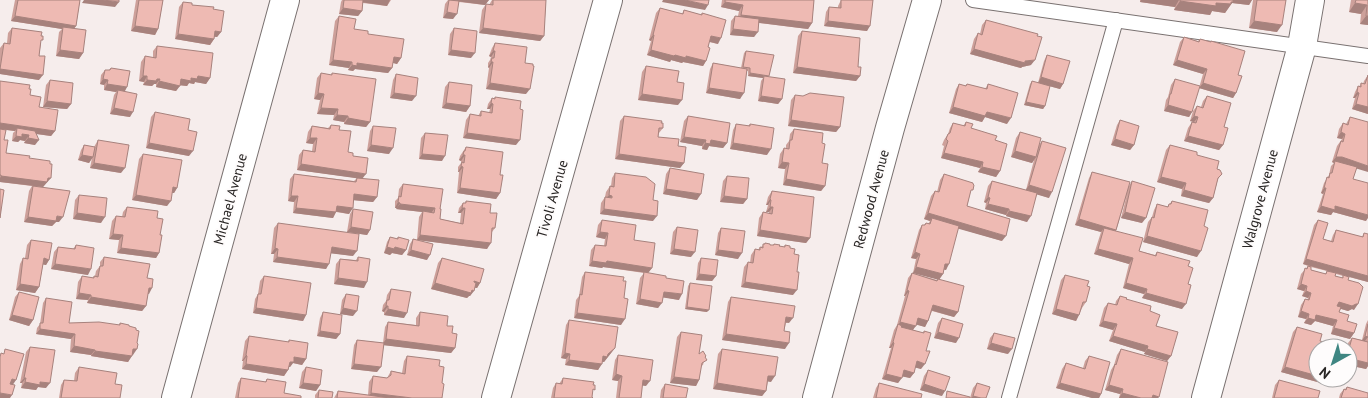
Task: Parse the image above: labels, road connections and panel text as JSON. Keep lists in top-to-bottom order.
{
  "streets": {
    "street": [
      "Michael Avenue",
      "Tivoli Avenue",
      "Redwood Avenue",
      "Walgrove Avenue"
    ]
  },
  "north": "bottom left"
}
